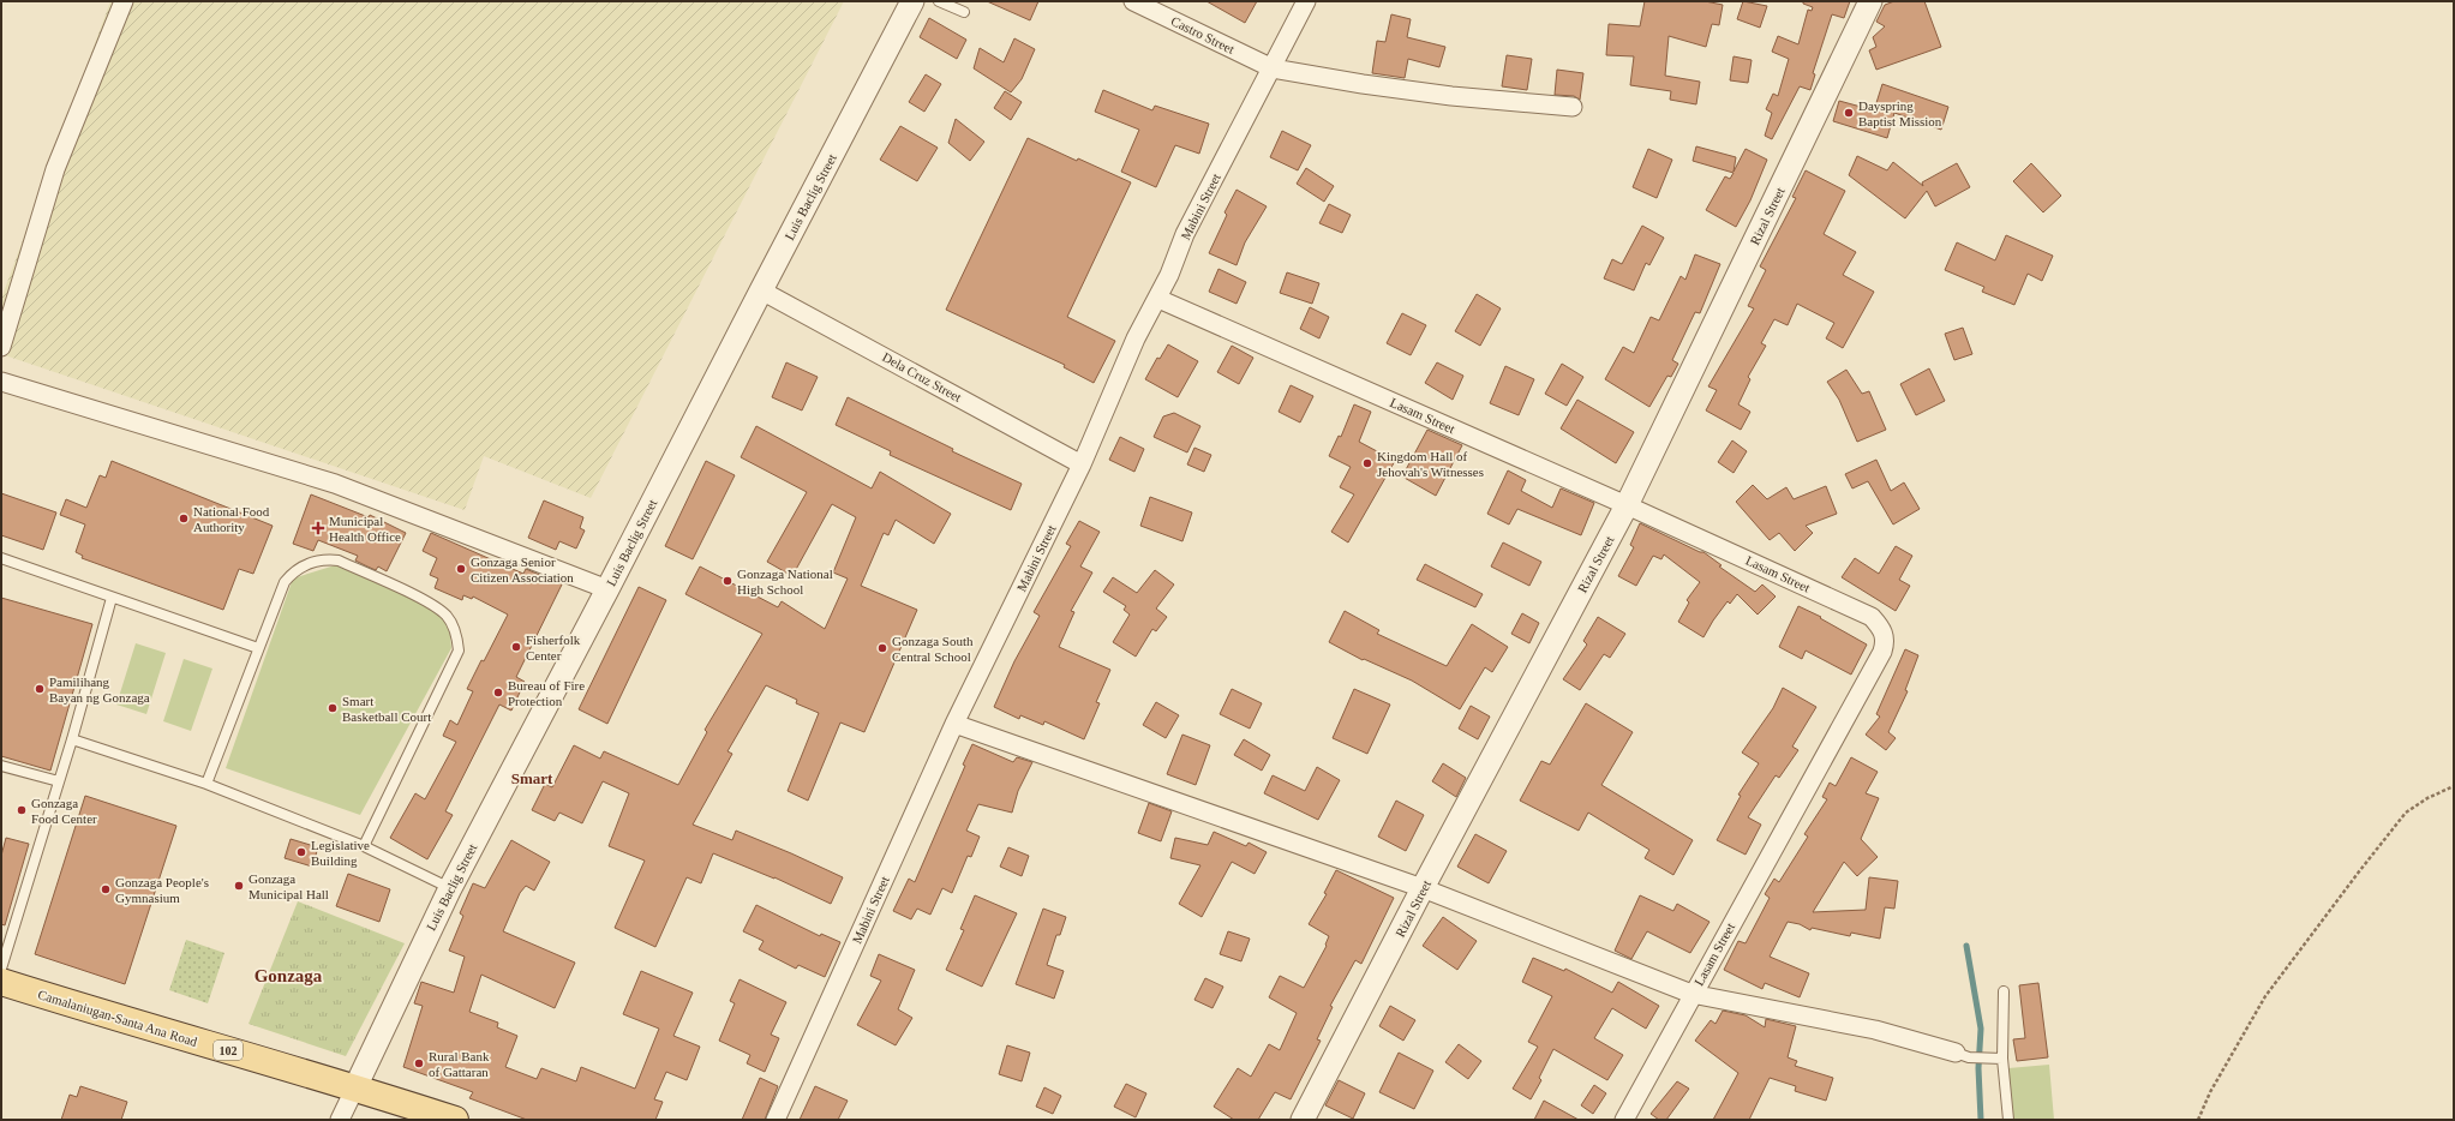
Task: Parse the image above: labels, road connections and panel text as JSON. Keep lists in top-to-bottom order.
{
  "streets": {
    "main road": ["Camalaniugan-Santa Ana Road", "102"],
    "street": [
      "Castro Street",
      "Luis Baclig Street",
      "Mabini Street",
      "Rizal Street",
      "Dela Cruz Street",
      "Lasam Street"
    ]
  },
  "crossings": [
    ["Castro Street", "Mabini Street"],
    ["Luis Baclig Street", "Dela Cruz Street"],
    ["Luis Baclig Street", "Camalaniugan-Santa Ana Road"],
    ["Mabini Street", "Dela Cruz Street"],
    ["Mabini Street", "Lasam Street"],
    ["Rizal Street", "Lasam Street"]
  ],
  "districts": ["Smart", "Gonzaga"],
  "places": {
    "other": [
      "Dayspring Baptist Mission",
      "Kingdom Hall of Jehovah's Witnesses",
      "National Food Authority",
      "Gonzaga Senior Citizen Association",
      "Gonzaga National High School",
      "Fisherfolk Center",
      "Gonzaga South Central School",
      "Pamilihang Bayan ng Gonzaga",
      "Bureau of Fire Protection",
      "Smart Basketball Court",
      "Gonzaga Food Center",
      "Legislative Building",
      "Gonzaga Municipal Hall",
      "Gonzaga People's Gymnasium",
      "Rural Bank of Gattaran"
    ],
    "health": ["Municipal Health Office"]
  }
}
